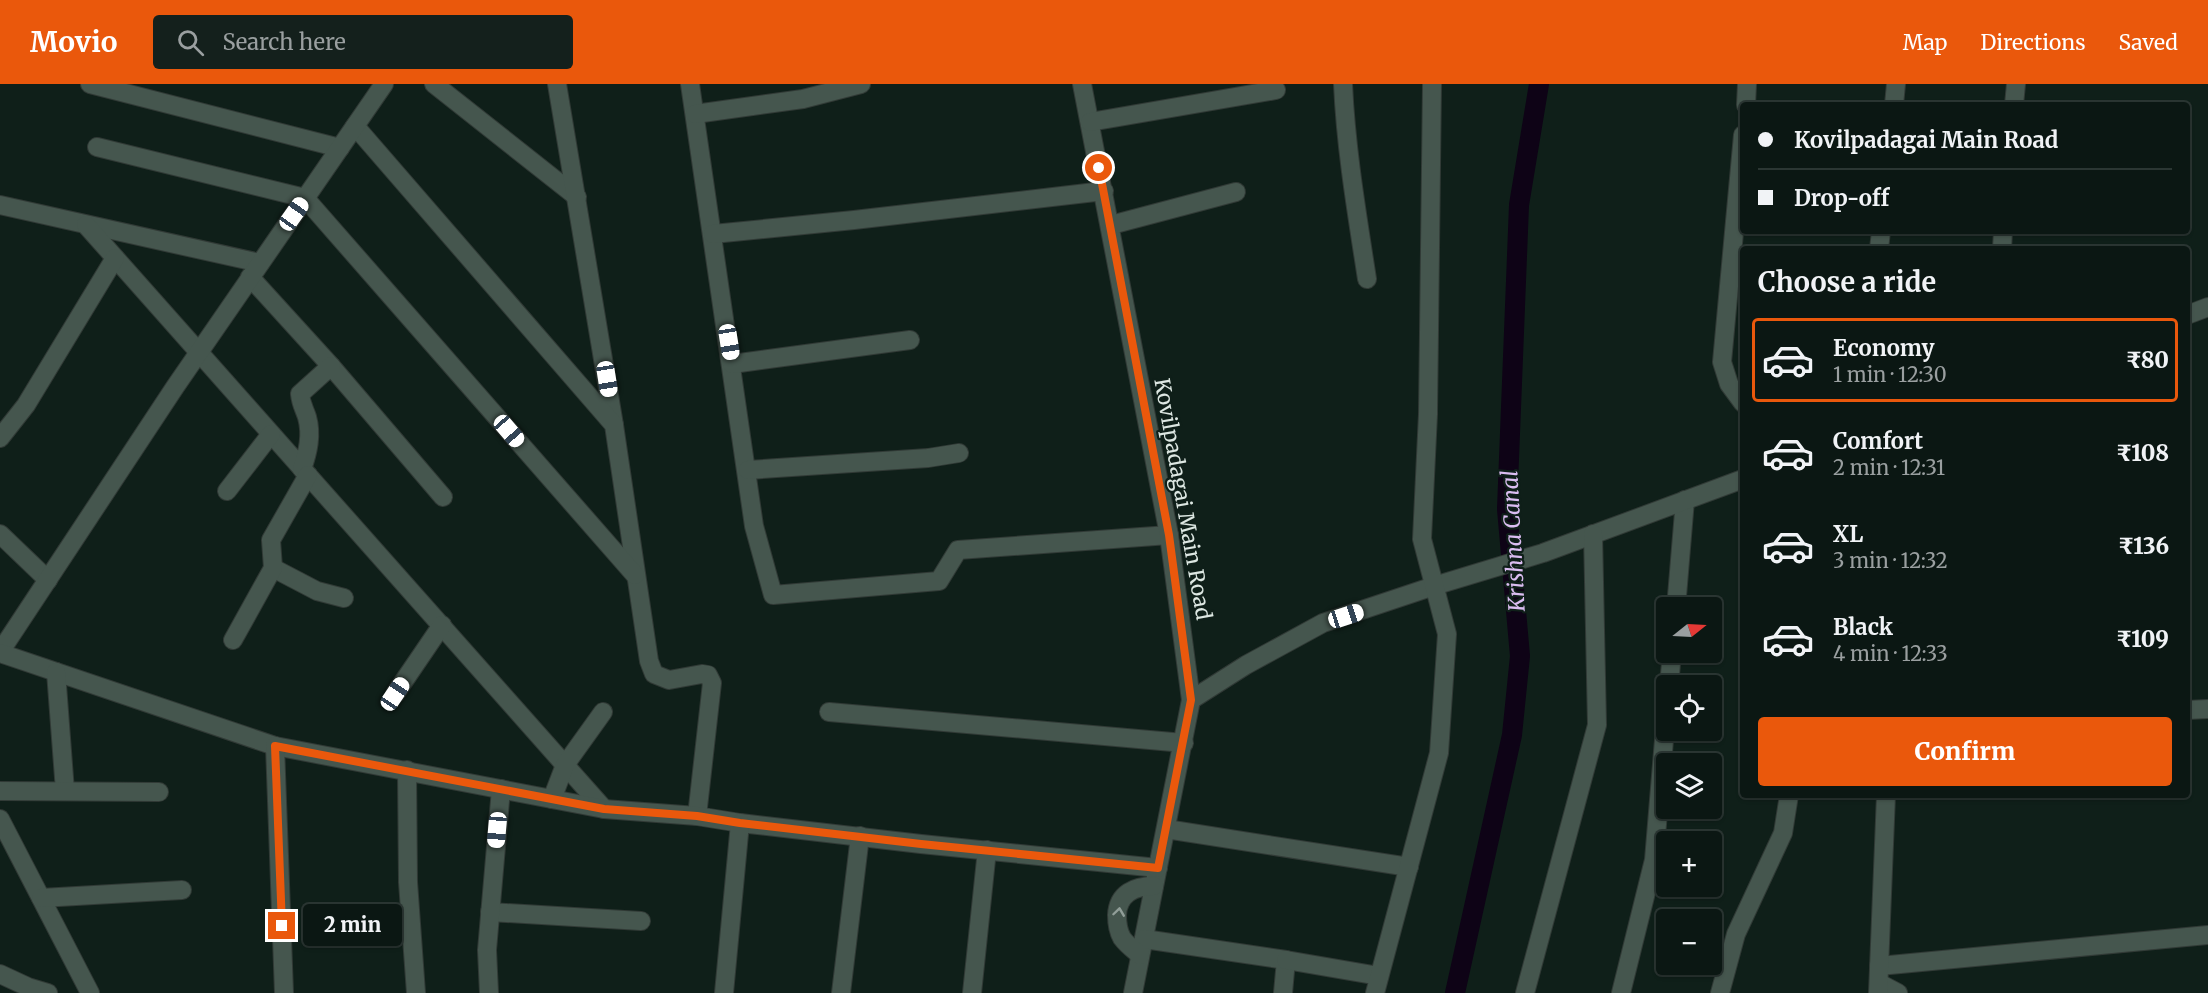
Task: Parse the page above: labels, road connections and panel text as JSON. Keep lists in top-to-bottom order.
{
  "streets": {
    "street": ["Kovilpadagai Main Road"]
  },
  "water": ["Krishna Canal"],
  "north": "right",
  "page": {
    "header": "Movio",
    "search": "Search here",
    "nav": ["Map", "Directions", "Saved"],
    "banner": ["Kovilpadagai Main Road", "Drop-off"],
    "heading": "Choose a ride",
    "list": [
      {
        "name": "Economy",
        "note": "1 min · 12:30",
        "value": "₹80"
      },
      {
        "name": "Comfort",
        "note": "2 min · 12:31",
        "value": "₹108"
      },
      {
        "name": "XL",
        "note": "3 min · 12:32",
        "value": "₹136"
      },
      {
        "name": "Black",
        "note": "4 min · 12:33",
        "value": "₹109"
      }
    ],
    "map_buttons": ["+", "−"],
    "buttons": "Confirm",
    "bubble": "2 min"
  }
}
